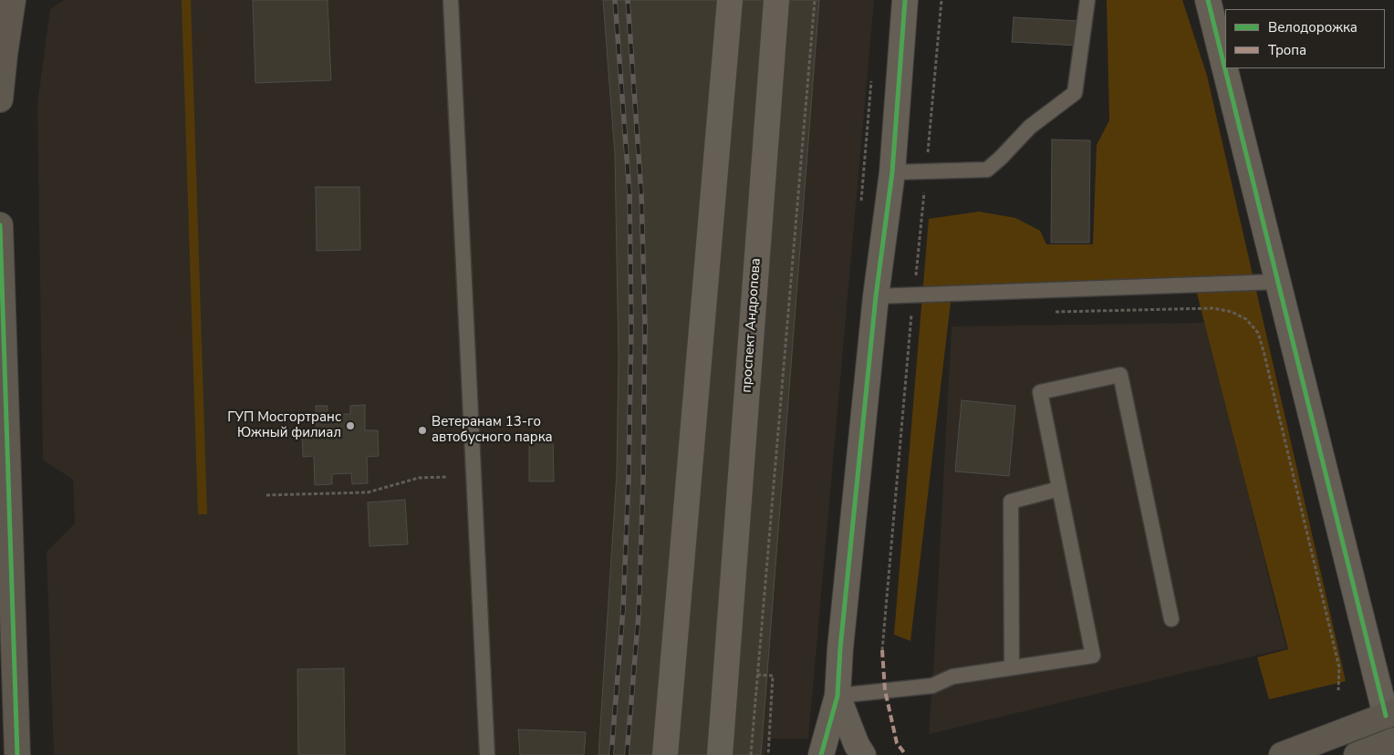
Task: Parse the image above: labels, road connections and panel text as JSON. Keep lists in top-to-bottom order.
{
  "streets": {
    "main road": ["проспект Андропова"]
  },
  "places": ["ГУП Мосгортранс Южный филиал", "Ветеранам 13-го автобусного парка"],
  "legend": ["Велодорожка", "Тропа"]
}
